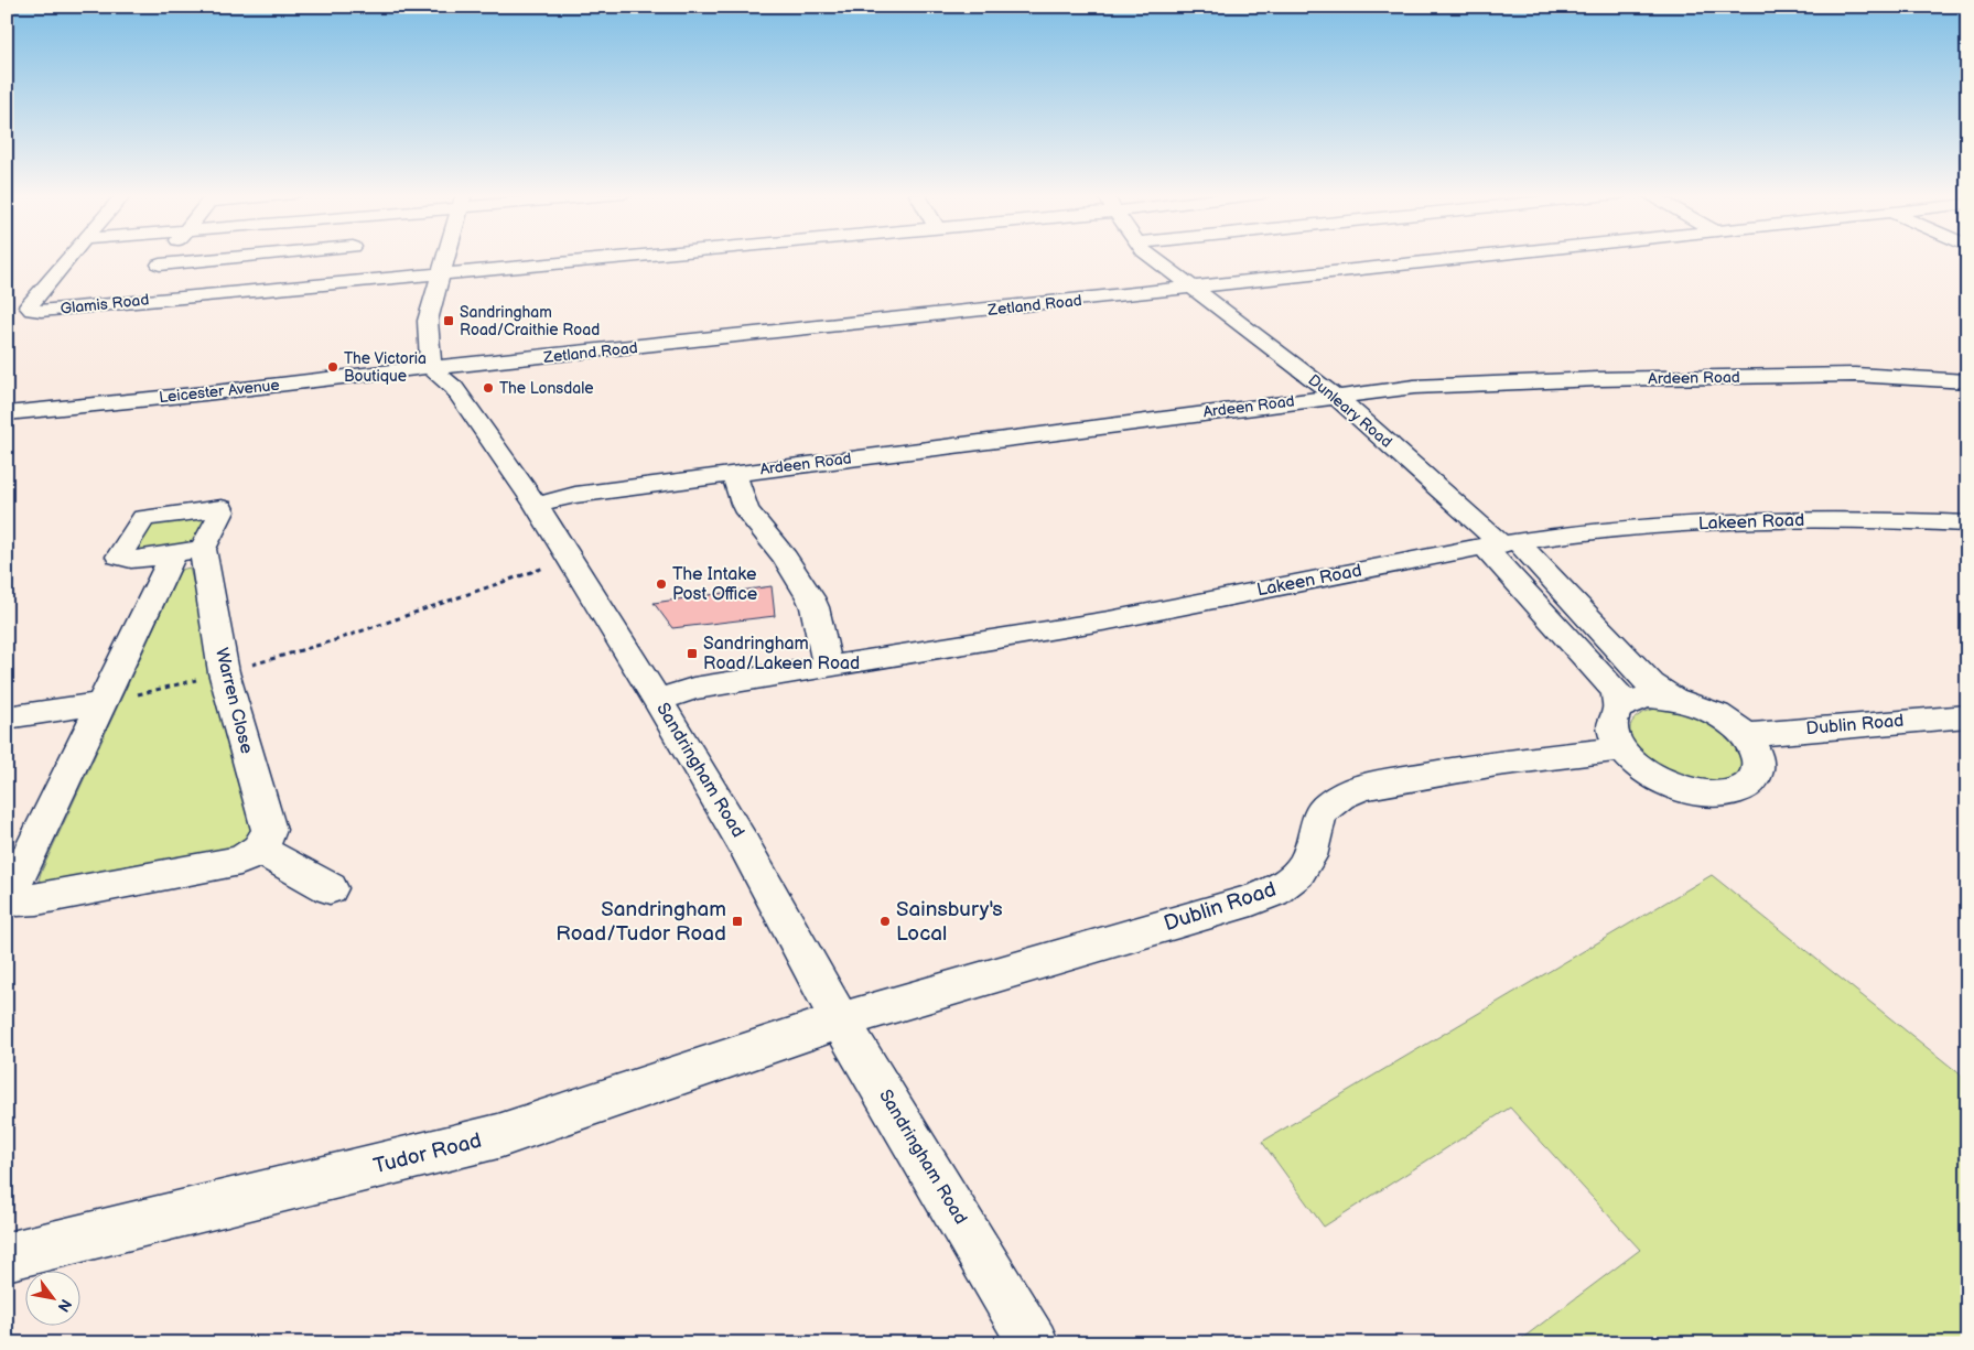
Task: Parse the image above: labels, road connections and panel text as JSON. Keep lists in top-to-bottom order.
{
  "streets": {
    "street": [
      "Glamis Road",
      "Zetland Road",
      "Ardeen Road",
      "Leicester Avenue",
      "Dunleary Road",
      "Lakeen Road",
      "Warren Close",
      "Dublin Road",
      "Sandringham Road",
      "Tudor Road"
    ]
  },
  "crossings": [
    ["Zetland Road", "Leicester Avenue"],
    ["Zetland Road", "Dunleary Road"],
    ["Zetland Road", "Sandringham Road"],
    ["Ardeen Road", "Dunleary Road"],
    ["Ardeen Road", "Sandringham Road"],
    ["Leicester Avenue", "Sandringham Road"],
    ["Dunleary Road", "Lakeen Road"],
    ["Dunleary Road", "Dublin Road"],
    ["Lakeen Road", "Sandringham Road"],
    ["Dublin Road", "Sandringham Road"],
    ["Dublin Road", "Tudor Road"],
    ["Sandringham Road", "Tudor Road"]
  ],
  "places": {
    "transit": ["Sandringham Road/Craithie Road", "Sandringham Road/Lakeen Road", "Sandringham Road/Tudor Road"],
    "other": [
      "The Victoria Boutique",
      "The Lonsdale",
      "The Intake Post Office",
      "Sainsbury's Local"
    ]
  },
  "north": "bottom right"
}
